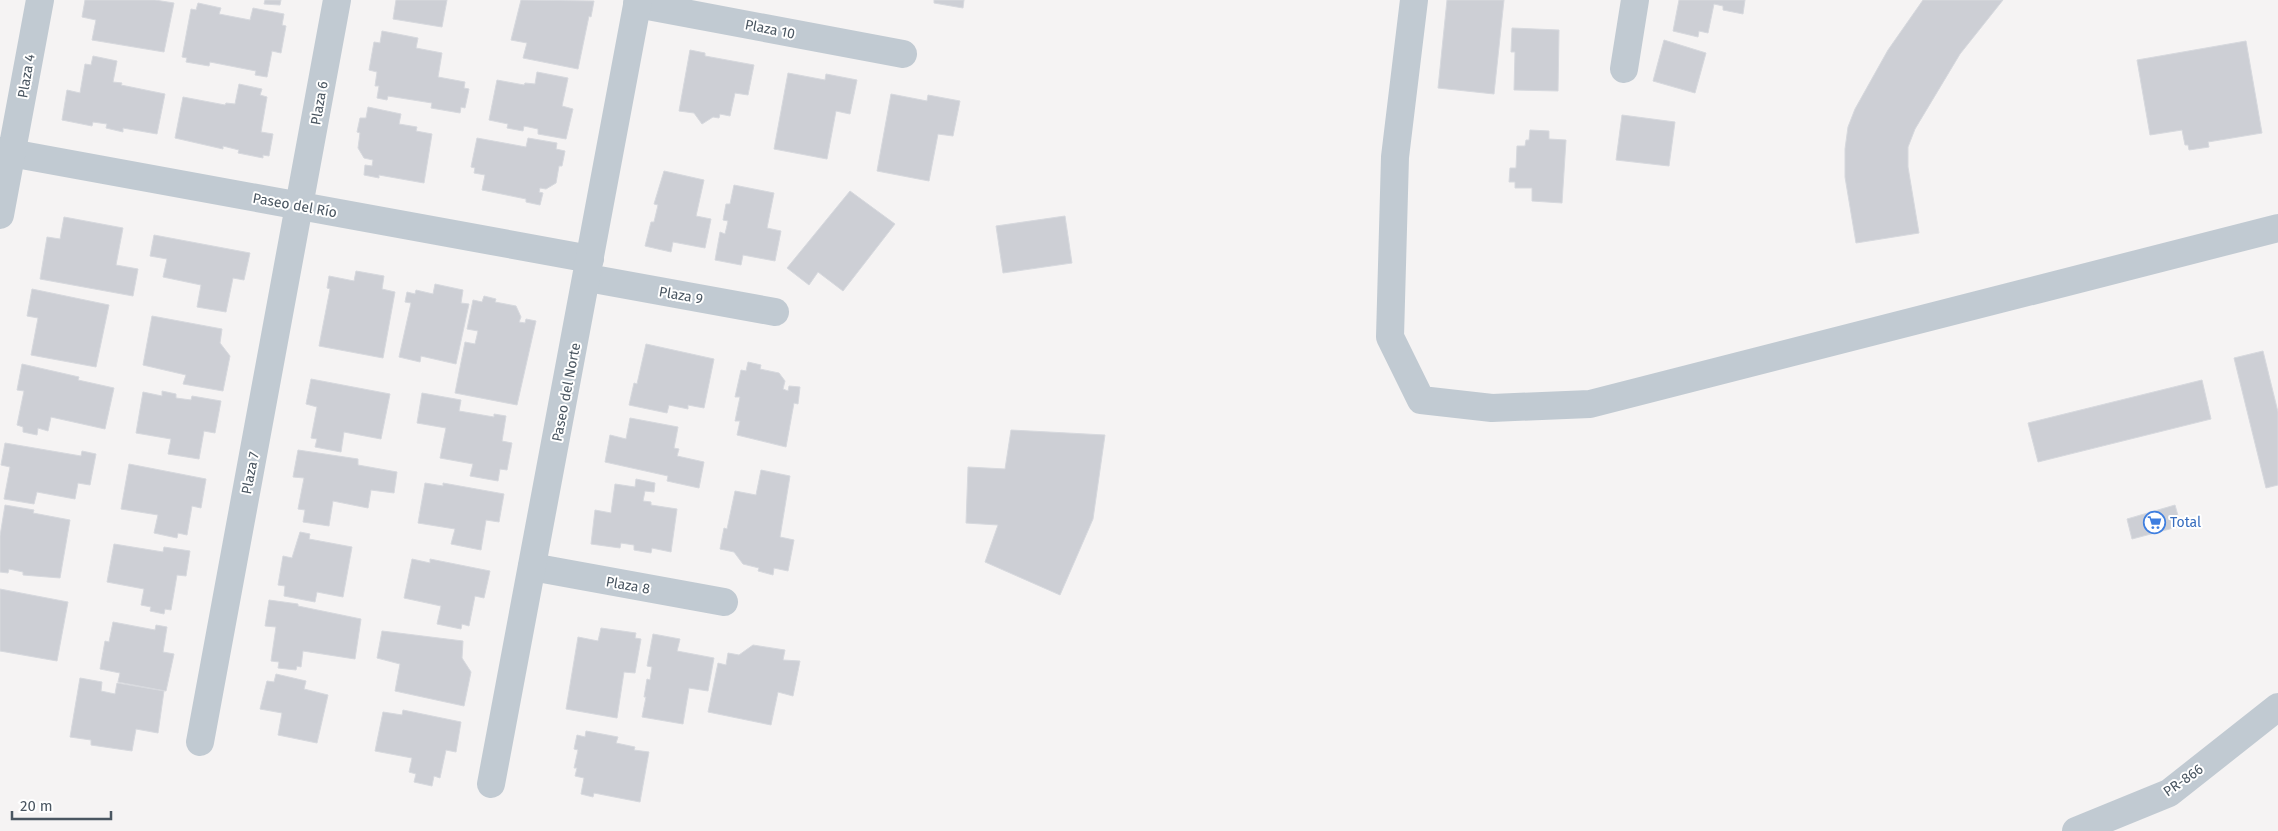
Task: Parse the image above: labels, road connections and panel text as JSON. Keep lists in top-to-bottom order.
{
  "streets": {
    "street": [
      "Plaza 10",
      "Plaza 4",
      "Plaza 6",
      "Paseo del Río",
      "Plaza 9",
      "Paseo del Norte",
      "Plaza 7",
      "Plaza 8",
      "PR-866"
    ]
  },
  "crossings": [
    ["Plaza 10", "Paseo del Norte"],
    ["Plaza 4", "Paseo del Río"],
    ["Plaza 6", "Paseo del Río"],
    ["Plaza 6", "Plaza 7"],
    ["Paseo del Río", "Plaza 9"],
    ["Paseo del Río", "Paseo del Norte"],
    ["Paseo del Río", "Plaza 7"],
    ["Plaza 9", "Paseo del Norte"],
    ["Paseo del Norte", "Plaza 8"]
  ],
  "places": {
    "supermarket": ["Total"]
  },
  "scale_bar": "20 m"
}
